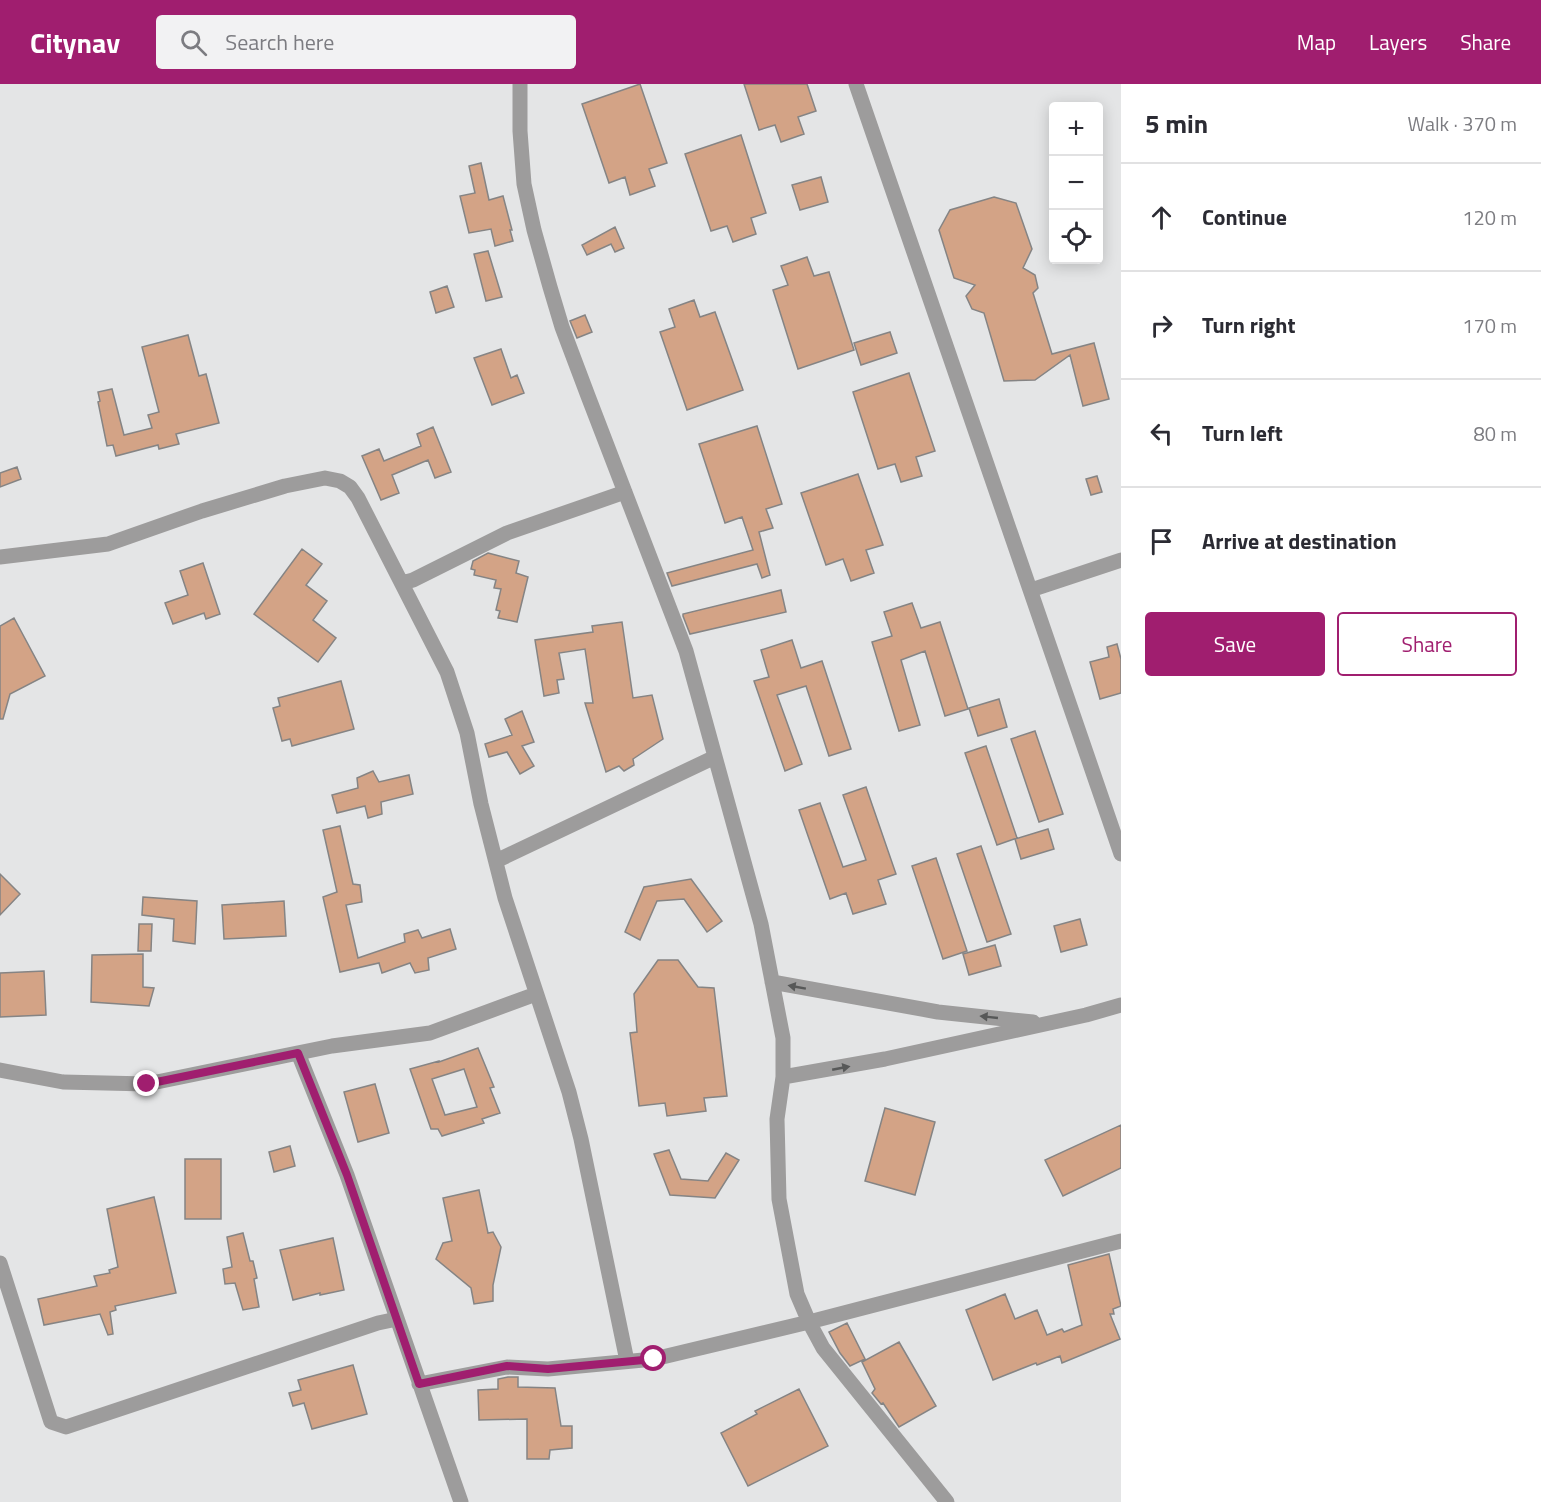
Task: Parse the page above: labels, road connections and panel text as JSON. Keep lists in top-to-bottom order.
{
  "page": {
    "header": "Citynav",
    "search": "Search here",
    "nav": ["Map", "Layers", "Share"],
    "heading": ["5 min", "Walk · 370 m"],
    "map_buttons": ["+", "−"],
    "list": [
      ["Continue", "120 m"],
      ["Turn right", "170 m"],
      ["Turn left", "80 m"],
      "Arrive at destination"
    ],
    "buttons": ["Save", "Share"]
  }
}
